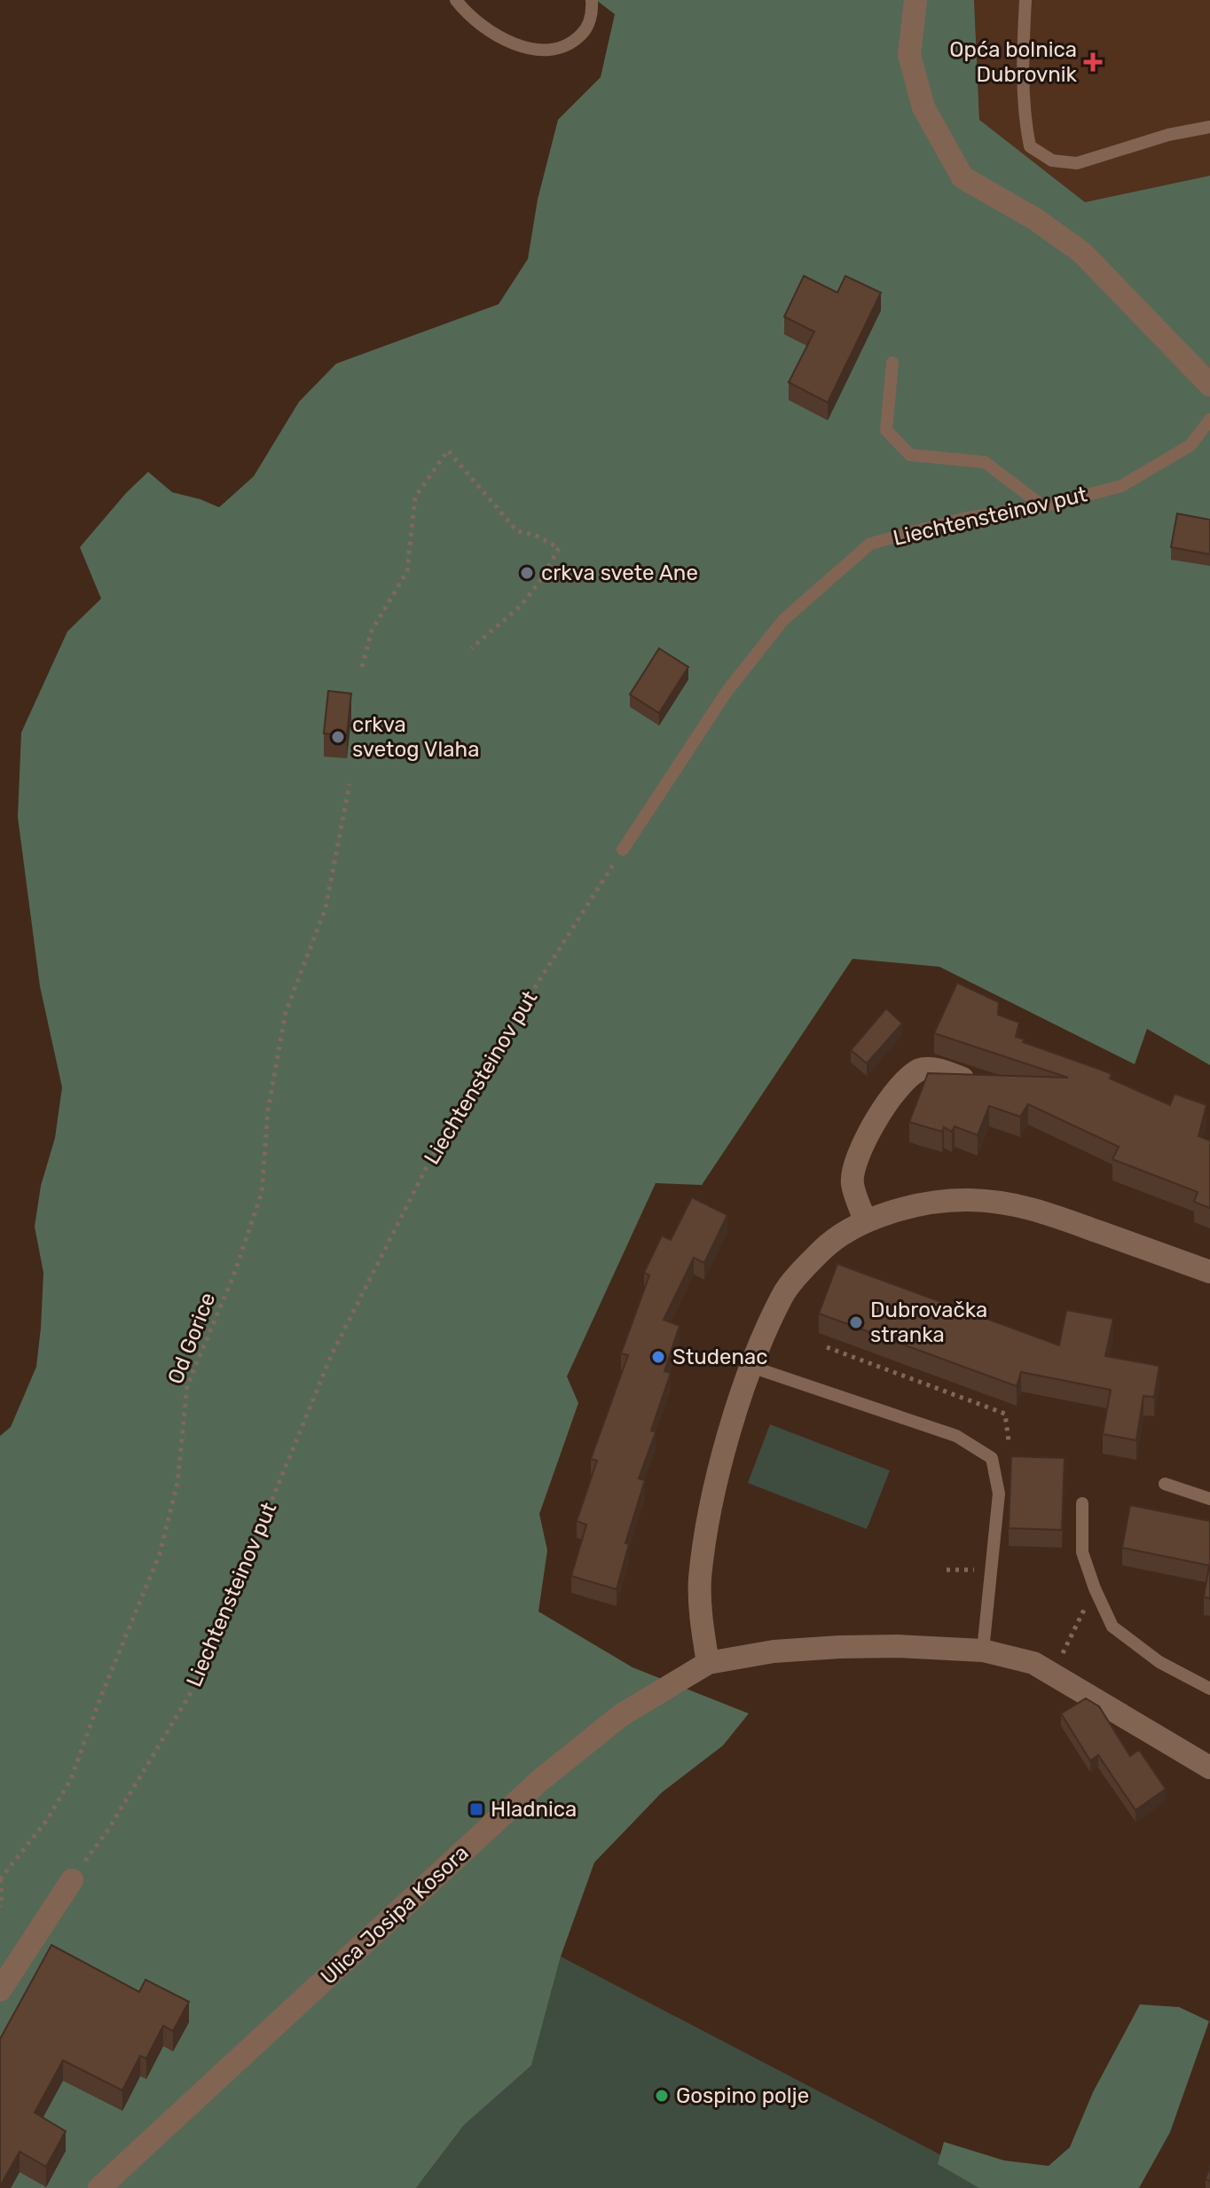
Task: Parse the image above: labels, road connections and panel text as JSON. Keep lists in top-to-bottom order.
{
  "streets": {
    "street": ["Ulica Josipa Kosora"],
    "lane": ["Liechtensteinov put"],
    "path": ["Od Gorice"]
  },
  "places": {
    "health": ["Opća bolnica Dubrovnik"],
    "other": [
      "crkva svete Ane",
      "crkva svetog Vlaha",
      "Dubrovačka stranka",
      "Studenac",
      "Gospino polje"
    ],
    "transit": ["Hladnica"]
  }
}
